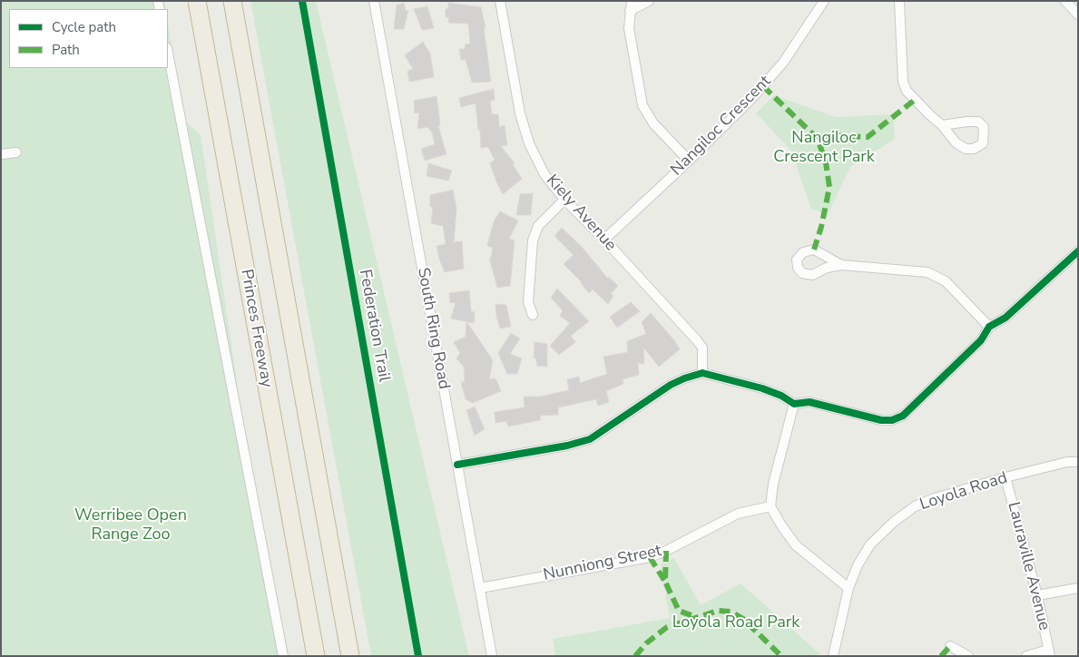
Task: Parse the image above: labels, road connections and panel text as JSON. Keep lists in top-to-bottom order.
{
  "streets": {
    "highway": ["Princes Freeway"],
    "street": [
      "Nangiloc Crescent",
      "Kiely Avenue",
      "South Ring Road",
      "Loyola Road",
      "Nunniong Street",
      "Lauraville Avenue"
    ],
    "cycle path": ["Federation Trail"]
  },
  "crossings": [
    ["Nangiloc Crescent", "Kiely Avenue"],
    ["South Ring Road", "Nunniong Street"],
    ["Loyola Road", "Lauraville Avenue"]
  ],
  "parks": ["Nangiloc Crescent Park", "Werribee Open Range Zoo", "Loyola Road Park"],
  "legend": ["Cycle path", "Path"]
}
